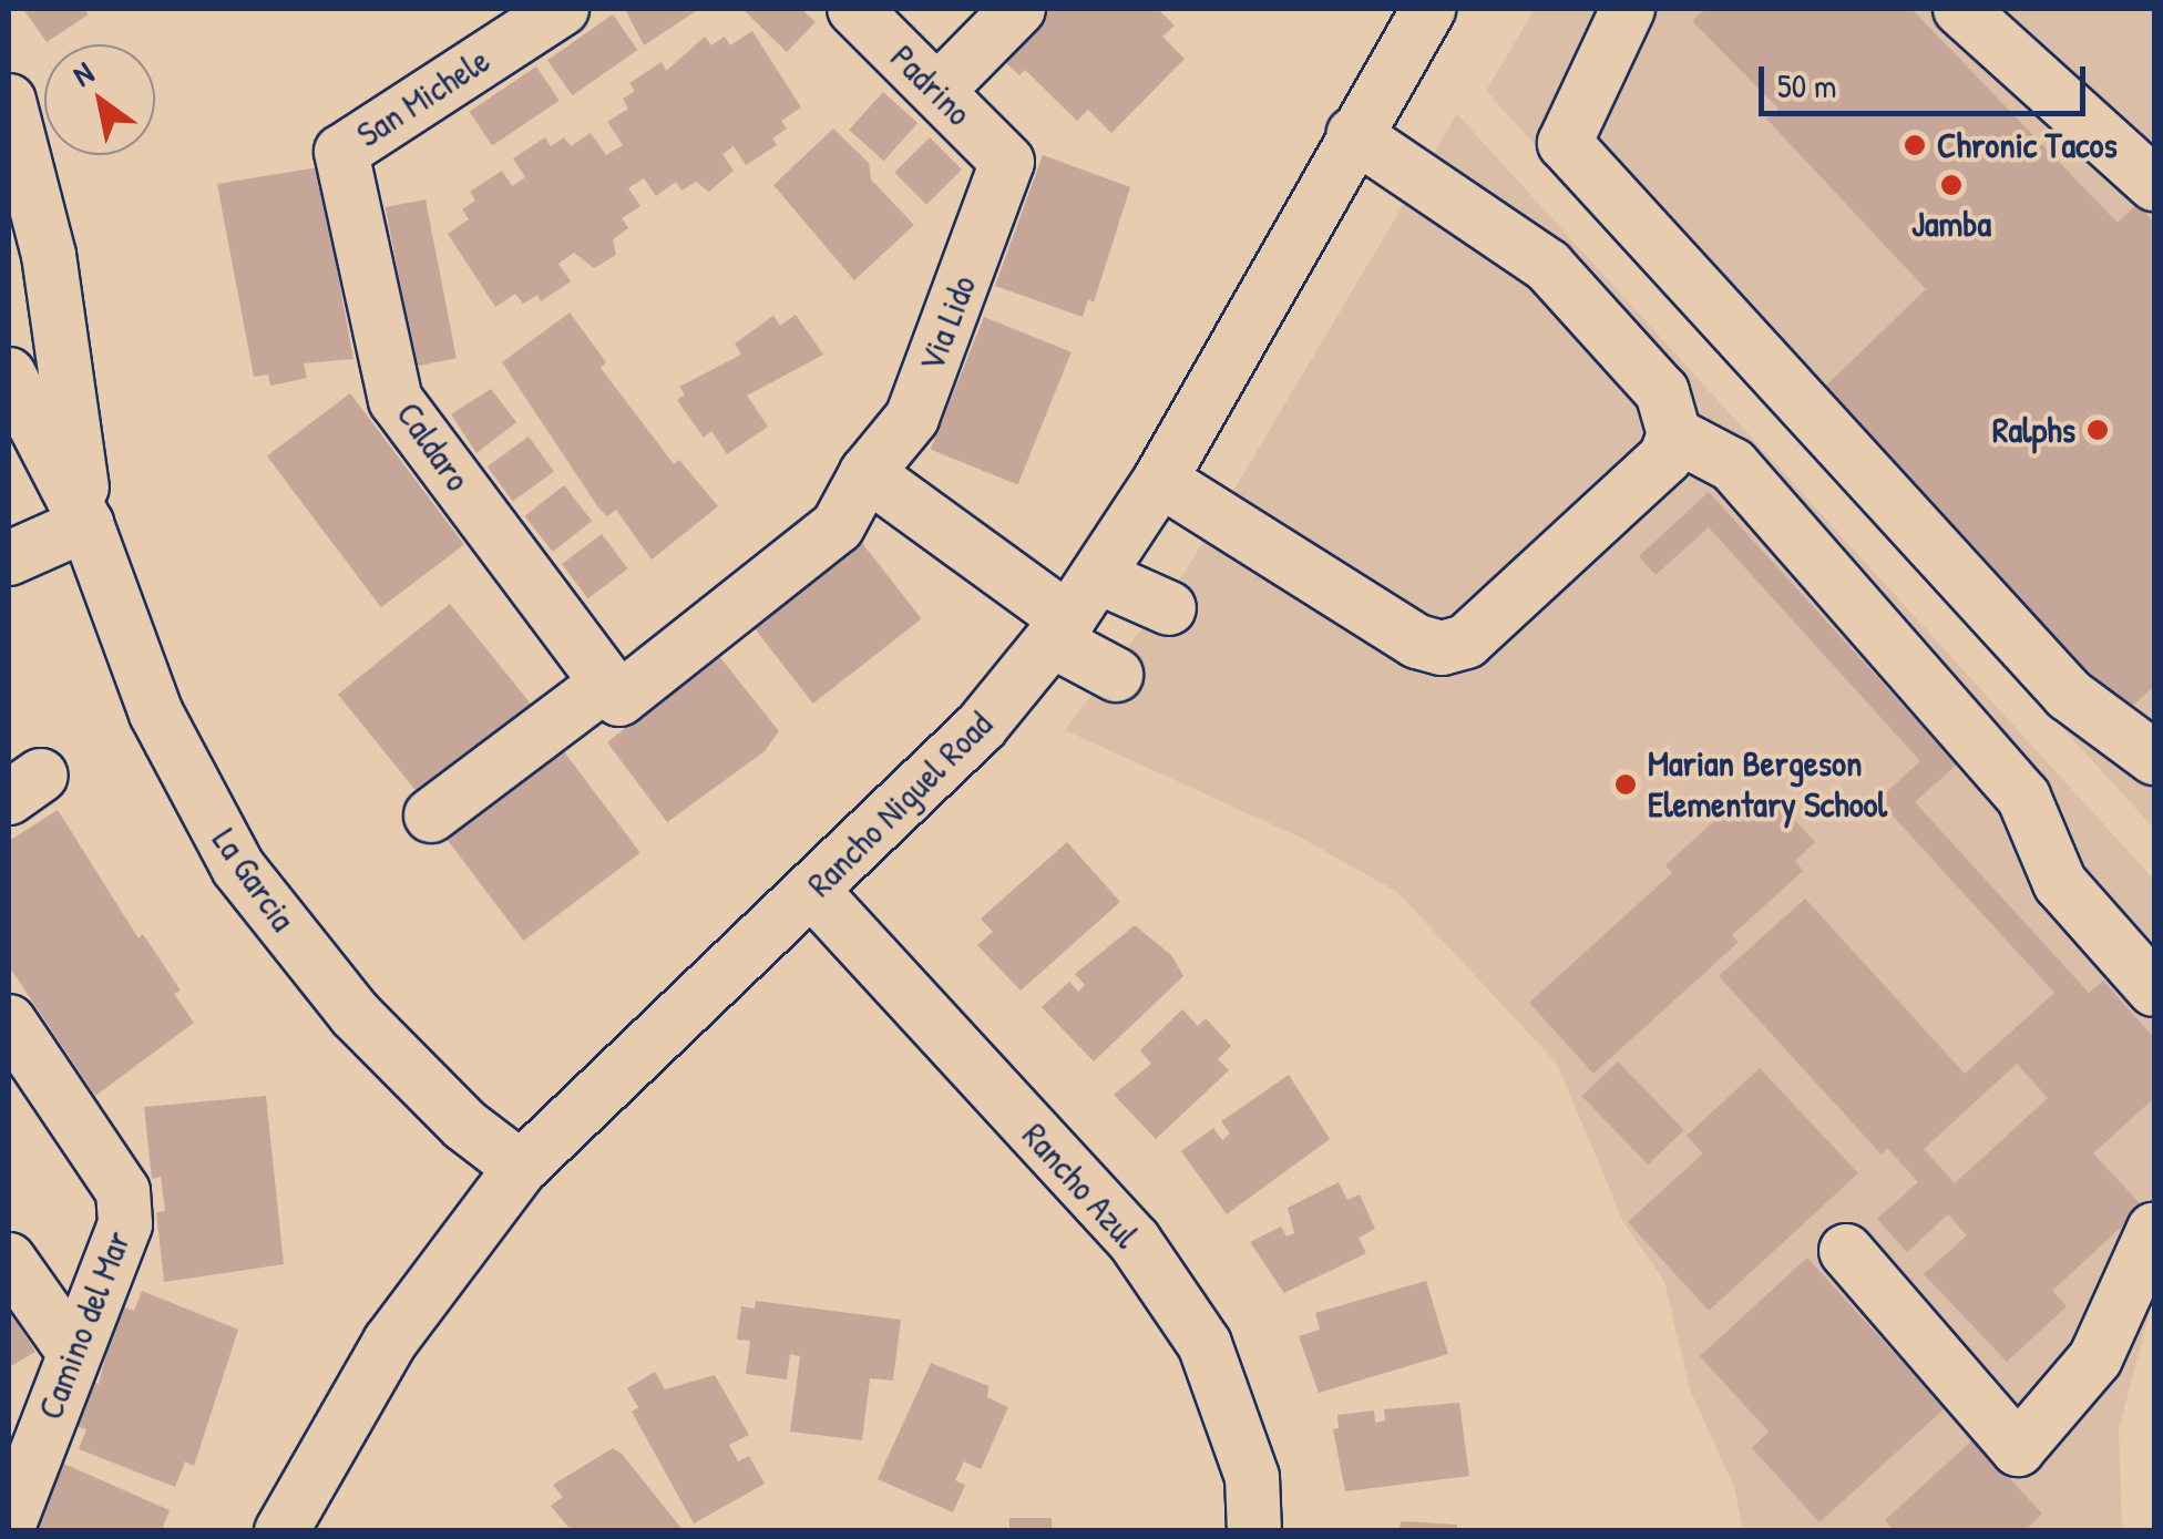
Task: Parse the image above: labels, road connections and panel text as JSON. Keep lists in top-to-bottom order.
{
  "streets": {
    "street": [
      "Padrino",
      "San Michele",
      "Via Lido",
      "Caldaro",
      "Rancho Niguel Road",
      "La Garcia",
      "Rancho Azul",
      "Camino del Mar"
    ]
  },
  "crossings": [
    ["Padrino", "Via Lido"],
    ["San Michele", "Caldaro"],
    ["Via Lido", "Caldaro"],
    ["Rancho Niguel Road", "La Garcia"],
    ["Rancho Niguel Road", "Rancho Azul"]
  ],
  "places": [
    "Chronic Tacos",
    "Jamba",
    "Ralphs",
    "Marian Bergeson Elementary School"
  ],
  "scale_bar": "50 m",
  "north": "top left"
}
